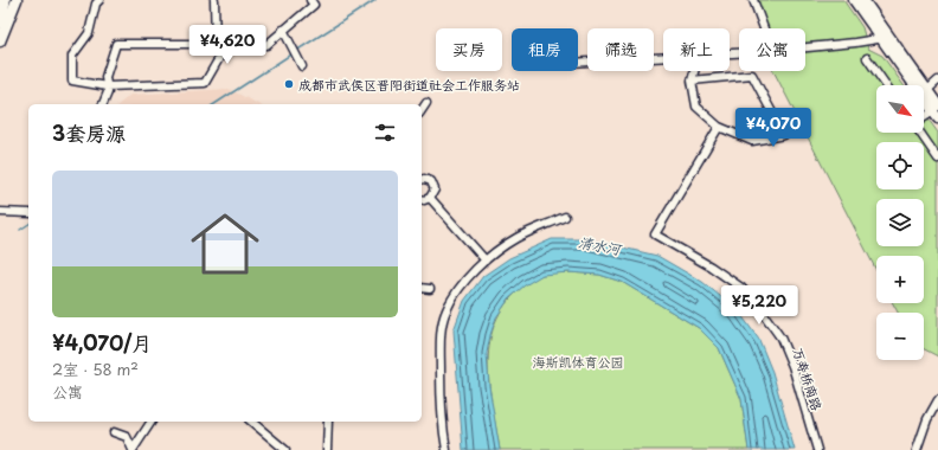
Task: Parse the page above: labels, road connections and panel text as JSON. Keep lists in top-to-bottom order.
{
  "streets": {
    "street": ["万寿桥南路"]
  },
  "water": ["清水河"],
  "parks": ["海斯凯体育公园"],
  "places": ["成都市武侯区晋阳街道社会工作服务站"],
  "north": "bottom right",
  "page": {
    "price": ["¥4,620", "¥4,070", "¥5,220"],
    "chip": [
      "买房",
      "租房",
      "筛选",
      "新上",
      "公寓"
    ],
    "map_buttons": ["+", "−"],
    "heading": "3套房源",
    "list": [
      {
        "name": "¥4,070/月",
        "note": "2室 · 58 m² · 公寓"
      }
    ]
  }
}
